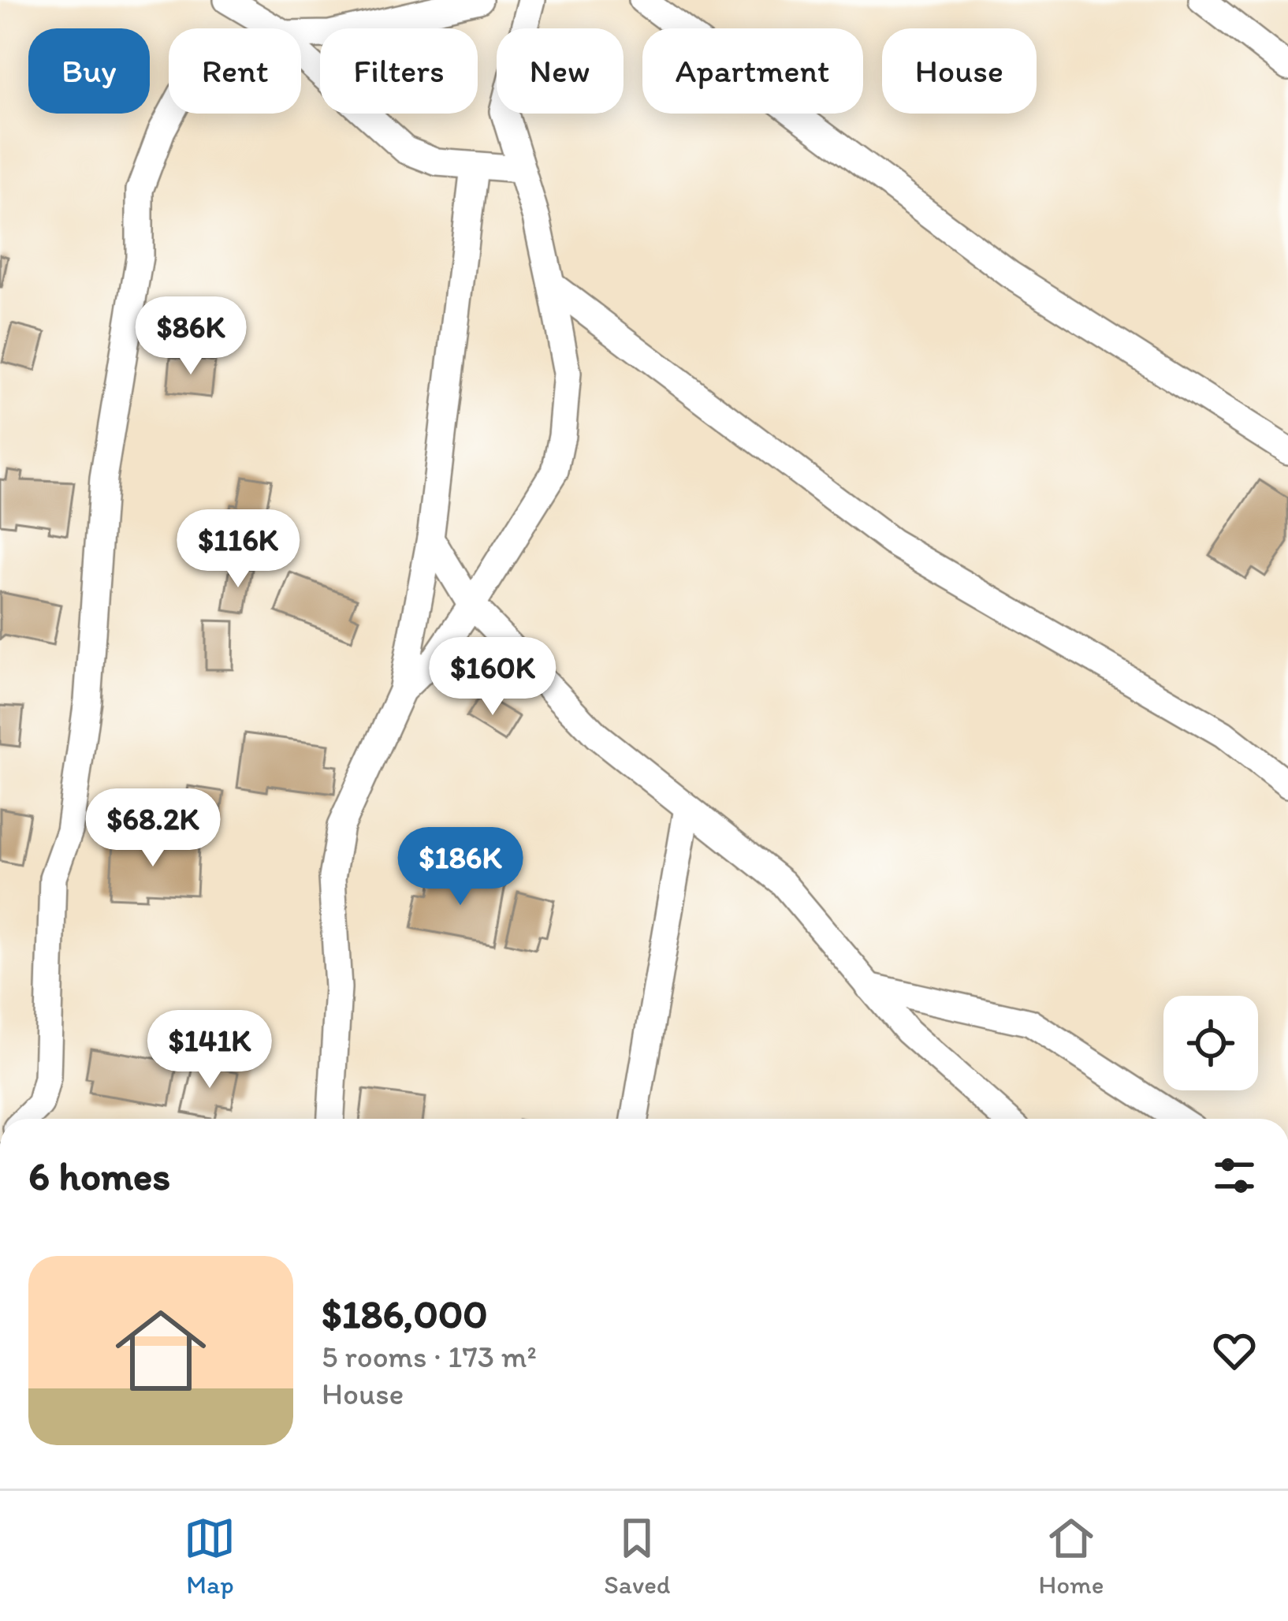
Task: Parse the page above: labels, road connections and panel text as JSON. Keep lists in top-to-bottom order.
{
  "page": {
    "chip": [
      "Buy",
      "Rent",
      "Filters",
      "New",
      "Apartment",
      "House"
    ],
    "price": [
      "$86K",
      "$116K",
      "$160K",
      "$68.2K",
      "$186K",
      "$141K"
    ],
    "heading": "6 homes",
    "list": [
      {
        "name": "$186,000",
        "note": "5 rooms · 173 m² · House"
      }
    ],
    "tabs": ["Map", "Saved", "Home"]
  }
}
